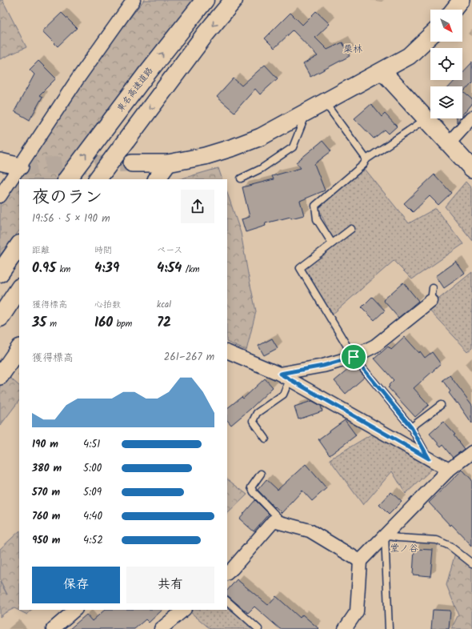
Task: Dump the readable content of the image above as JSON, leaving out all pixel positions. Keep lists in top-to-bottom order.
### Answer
{
  "streets": {
    "highway": ["東名高速道路"]
  },
  "districts": ["栗林", "堂ノ谷"],
  "north": "bottom right",
  "page": {
    "heading": ["夜のラン", "19:56 · 5 × 190 m"],
    "stats": [
      ["距離", "0.95 km"],
      ["時間", "4:39"],
      ["ペース", "4:54 /km"],
      ["獲得標高", "35 m"],
      ["心拍数", "160 bpm"],
      ["kcal", "72"]
    ],
    "chart": ["獲得標高", "261–267 m"],
    "list": [
      {
        "name": "190 m",
        "note": "4:51"
      },
      {
        "name": "380 m",
        "note": "5:00"
      },
      {
        "name": "570 m",
        "note": "5:09"
      },
      {
        "name": "760 m",
        "note": "4:40"
      },
      {
        "name": "950 m",
        "note": "4:52"
      }
    ],
    "buttons": ["保存", "共有"]
  }
}
